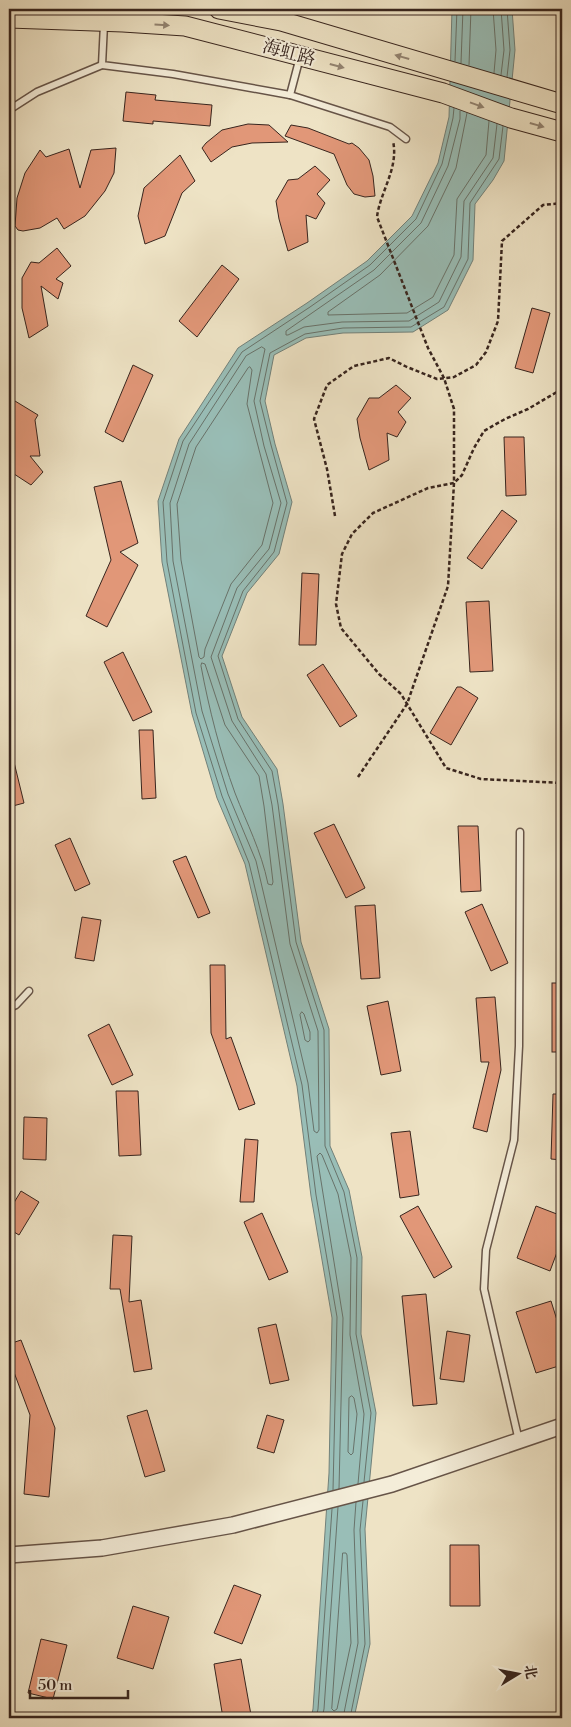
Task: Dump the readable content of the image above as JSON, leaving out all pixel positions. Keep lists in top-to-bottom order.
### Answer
{
  "streets": {
    "main road": ["海虹路"]
  },
  "scale_bar": "50 m",
  "north": "right"
}
